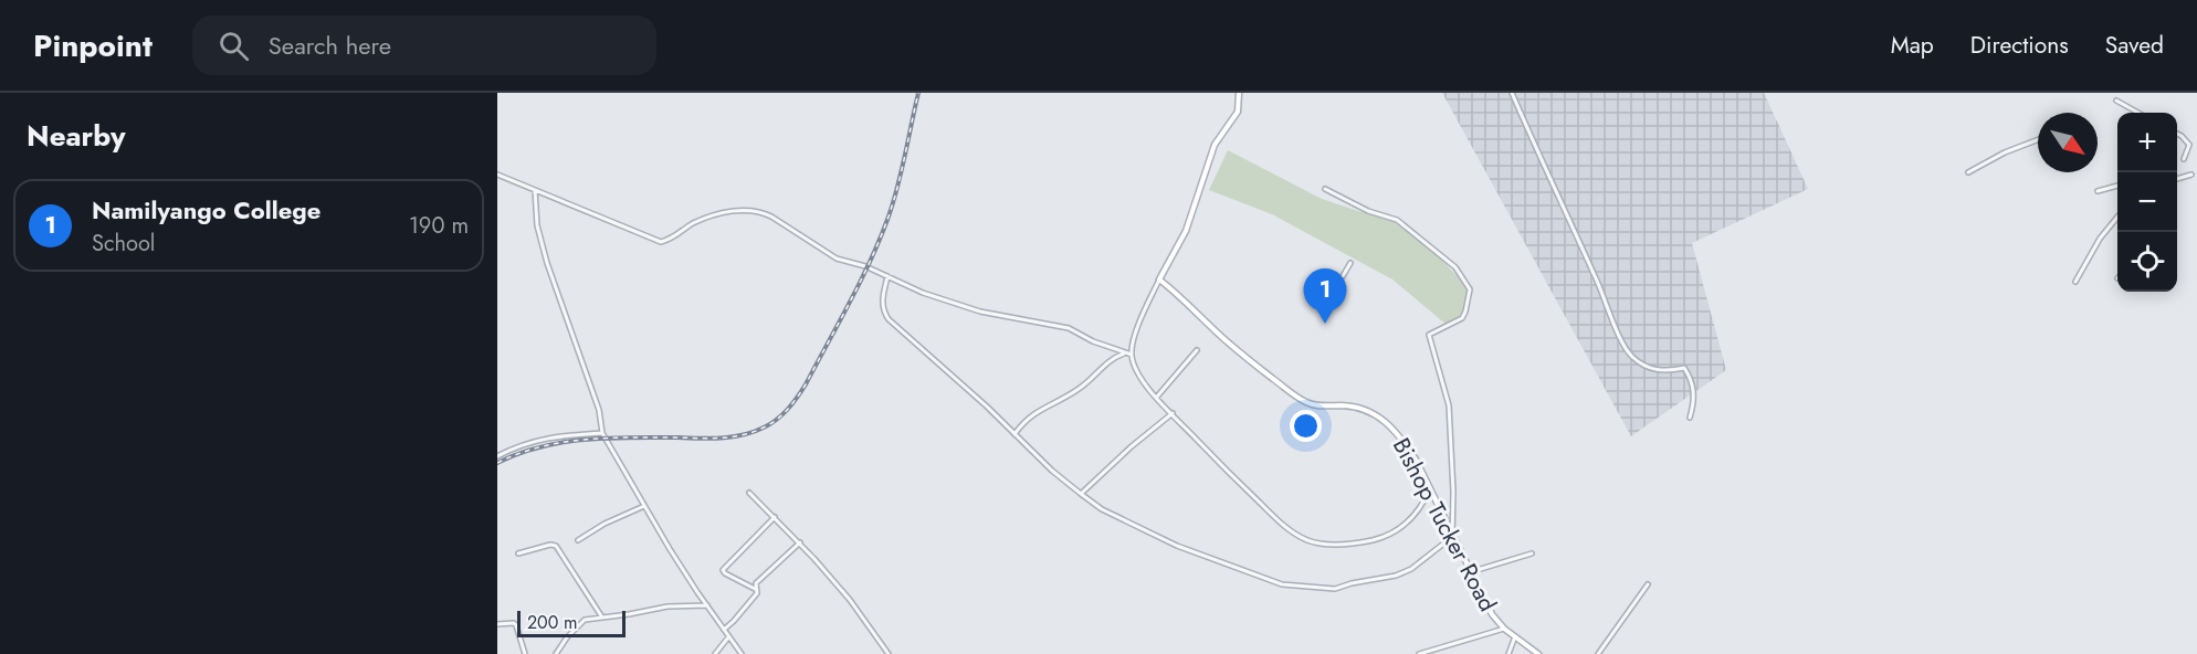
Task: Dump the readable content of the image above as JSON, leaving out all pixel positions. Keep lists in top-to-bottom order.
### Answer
{
  "streets": {
    "main road": ["Bishop Tucker Road"]
  },
  "scale_bar": "200 m",
  "north": "bottom right",
  "page": {
    "header": "Pinpoint",
    "search": "Search here",
    "nav": ["Map", "Directions", "Saved"],
    "heading": "Nearby",
    "map_buttons": ["+", "−"],
    "list": [
      {
        "mark": "1",
        "name": "Namilyango College",
        "note": "School",
        "value": "190 m"
      }
    ],
    "pins": "1",
    "scale": "200 m"
  }
}
